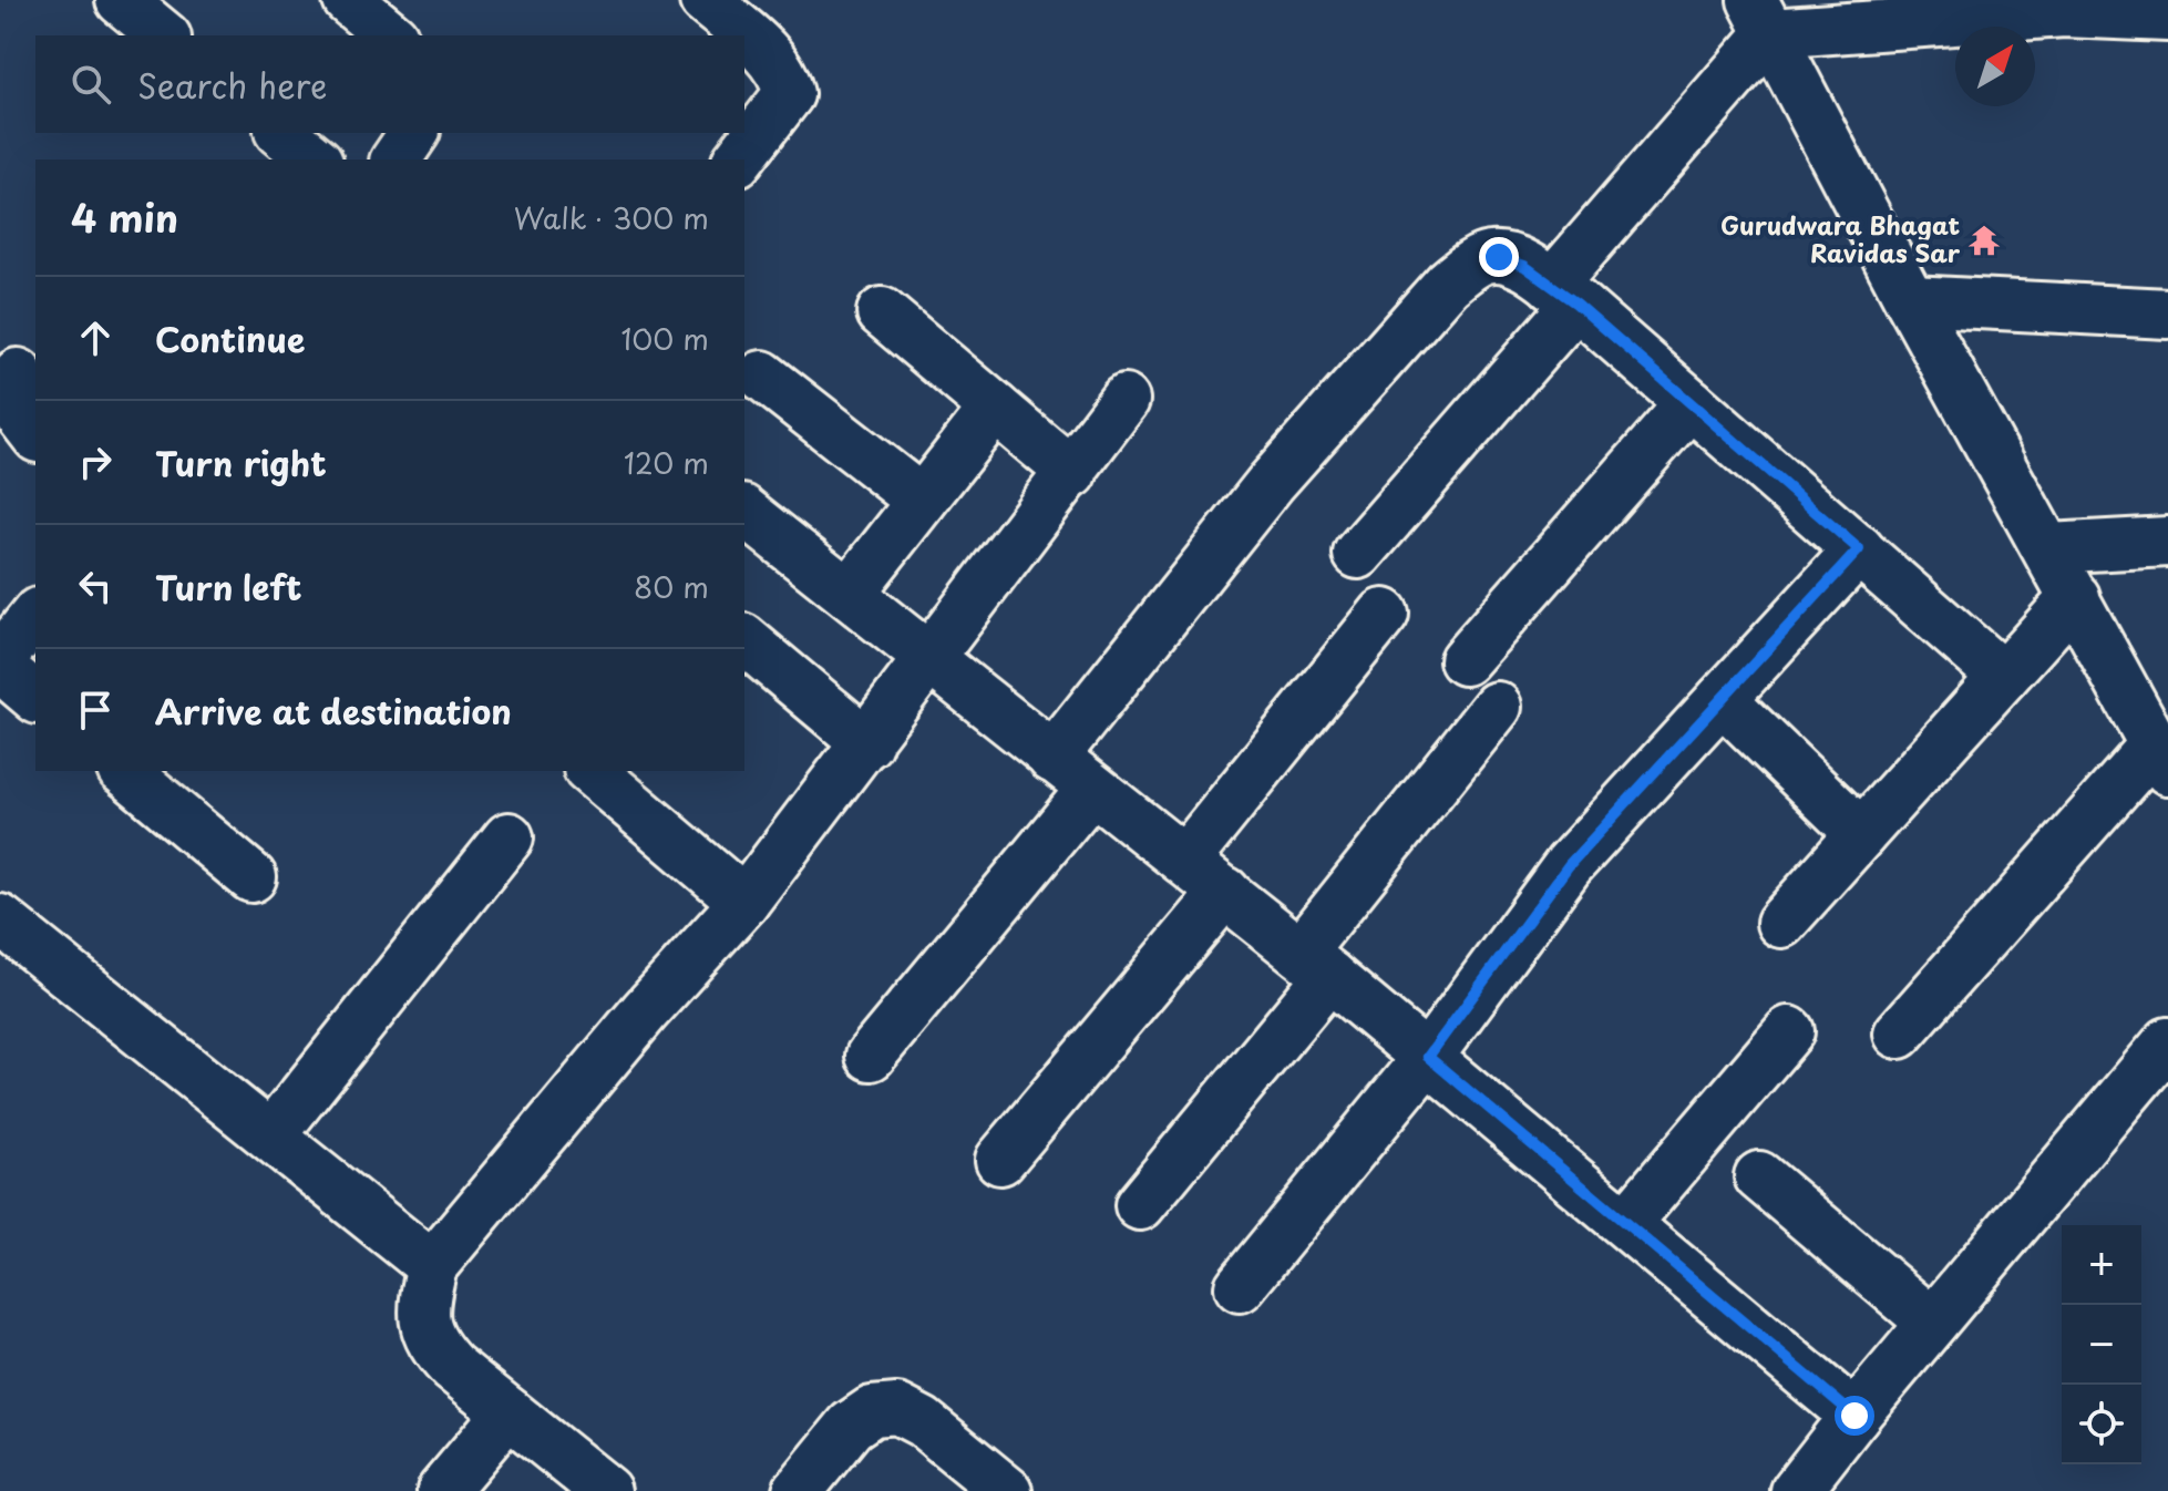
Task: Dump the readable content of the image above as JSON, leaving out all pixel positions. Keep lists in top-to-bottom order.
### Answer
{
  "places": {
    "temple": ["Gurudwara Bhagat Ravidas Sar"]
  },
  "north": "top right",
  "page": {
    "search": "Search here",
    "heading": ["4 min", "Walk · 300 m"],
    "list": [
      ["Continue", "100 m"],
      ["Turn right", "120 m"],
      ["Turn left", "80 m"],
      "Arrive at destination"
    ],
    "map_buttons": ["+", "−"]
  }
}
